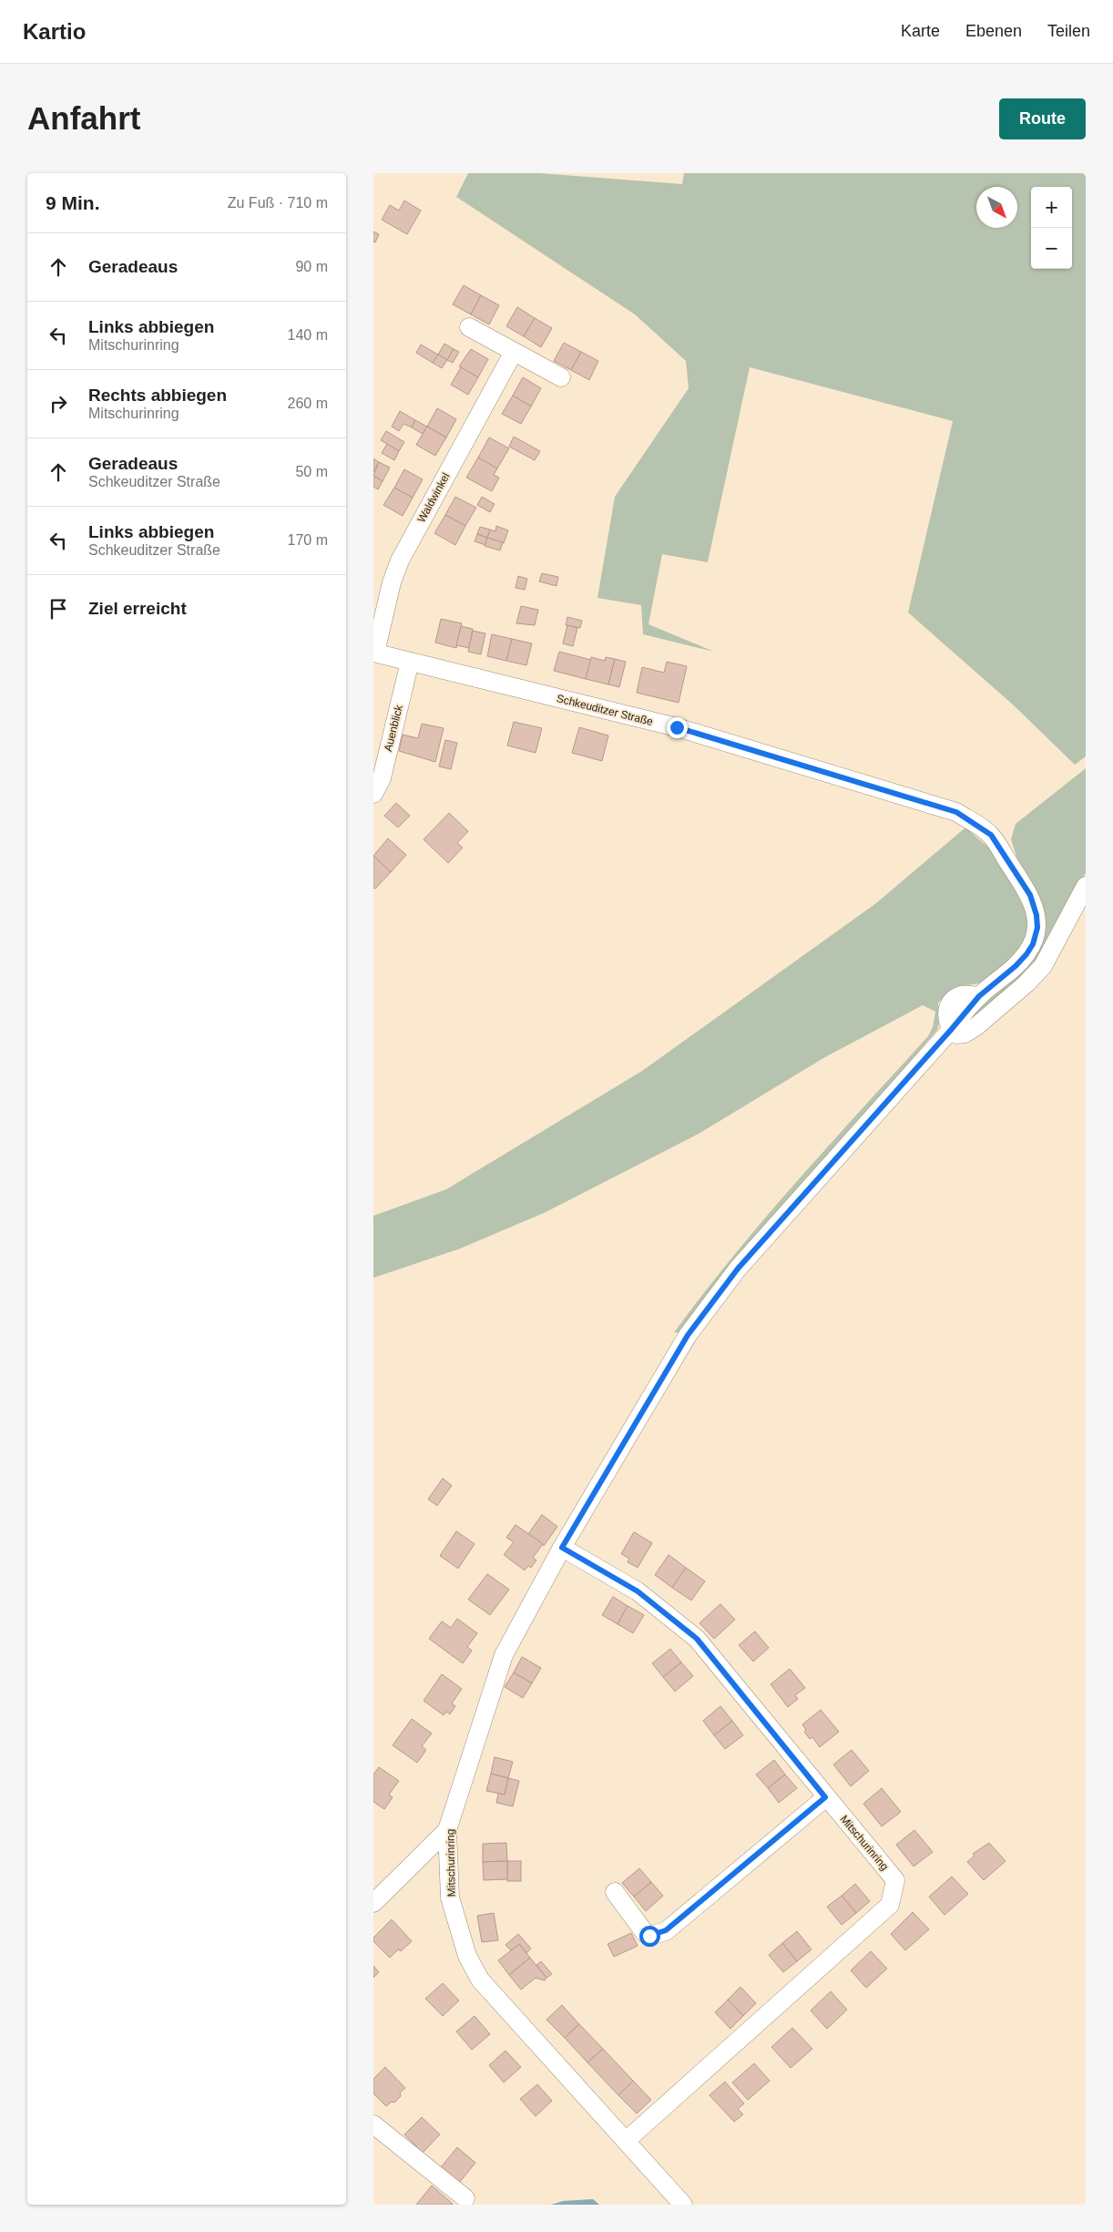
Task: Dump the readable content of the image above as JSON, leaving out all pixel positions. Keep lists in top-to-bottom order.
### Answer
{
  "streets": {
    "street": [
      "Waldwinkel",
      "Schkeuditzer Straße",
      "Auenblick",
      "Mitschurinring"
    ]
  },
  "crossings": [
    ["Waldwinkel", "Schkeuditzer Straße"],
    ["Schkeuditzer Straße", "Auenblick"],
    ["Schkeuditzer Straße", "Mitschurinring"]
  ],
  "north": "bottom right",
  "page": {
    "header": "Kartio",
    "nav": ["Karte", "Ebenen", "Teilen"],
    "buttons": "Route",
    "title": "Anfahrt",
    "heading": ["9 Min.", "Zu Fuß · 710 m"],
    "map_buttons": ["+", "−"],
    "list": [
      ["Geradeaus", "90 m"],
      ["Links abbiegen", "Mitschurinring", "140 m"],
      ["Rechts abbiegen", "Mitschurinring", "260 m"],
      ["Geradeaus", "Schkeuditzer Straße", "50 m"],
      ["Links abbiegen", "Schkeuditzer Straße", "170 m"],
      "Ziel erreicht"
    ]
  }
}
